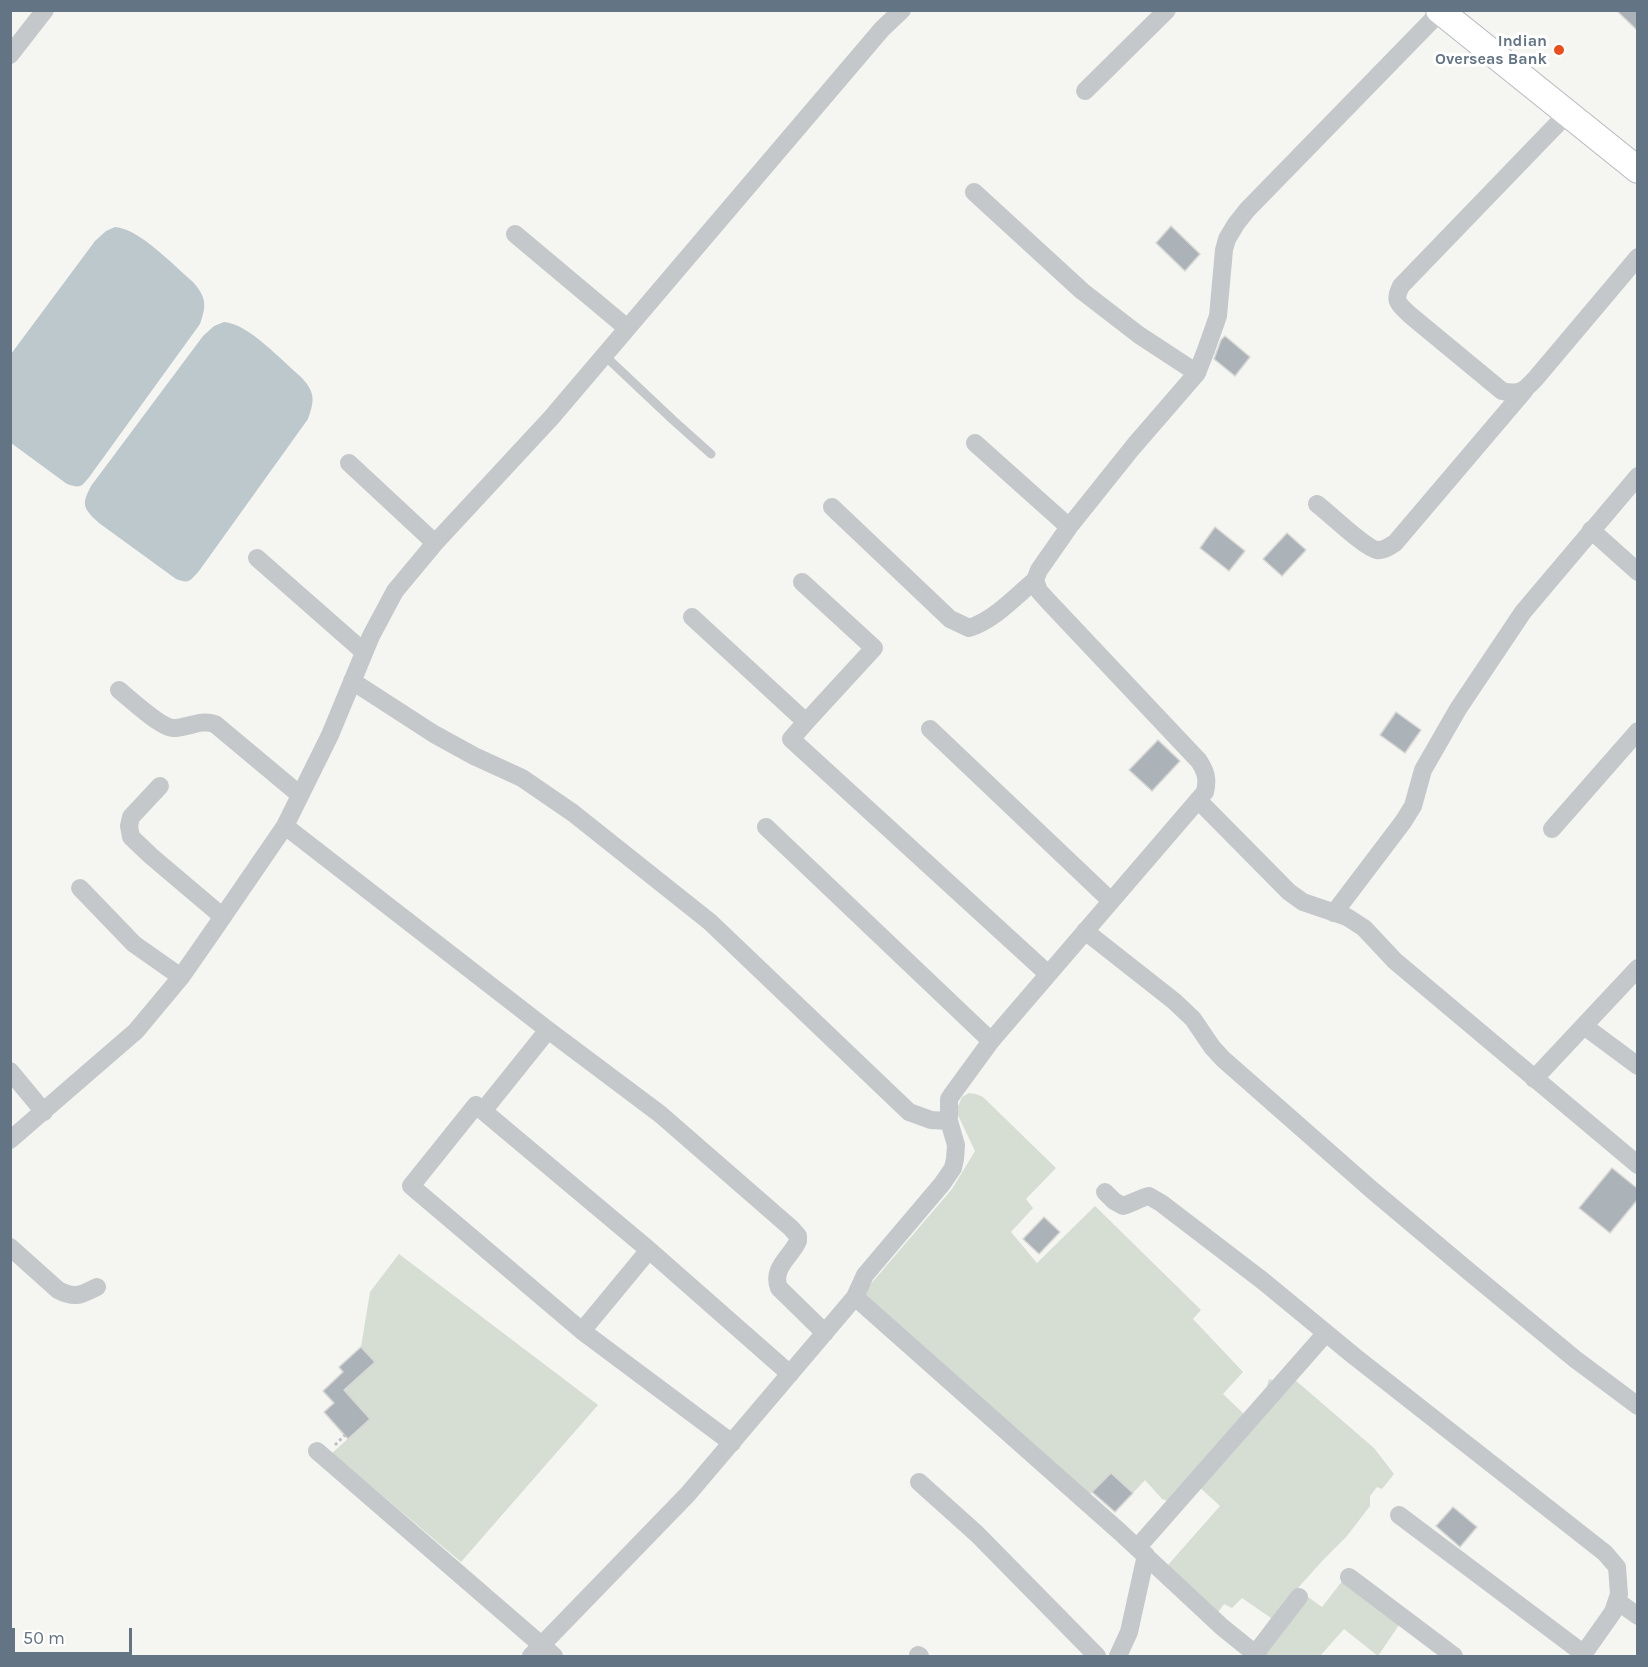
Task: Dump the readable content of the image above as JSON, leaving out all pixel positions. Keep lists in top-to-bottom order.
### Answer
{
  "places": ["Indian Overseas Bank"],
  "scale_bar": "50 m"
}
